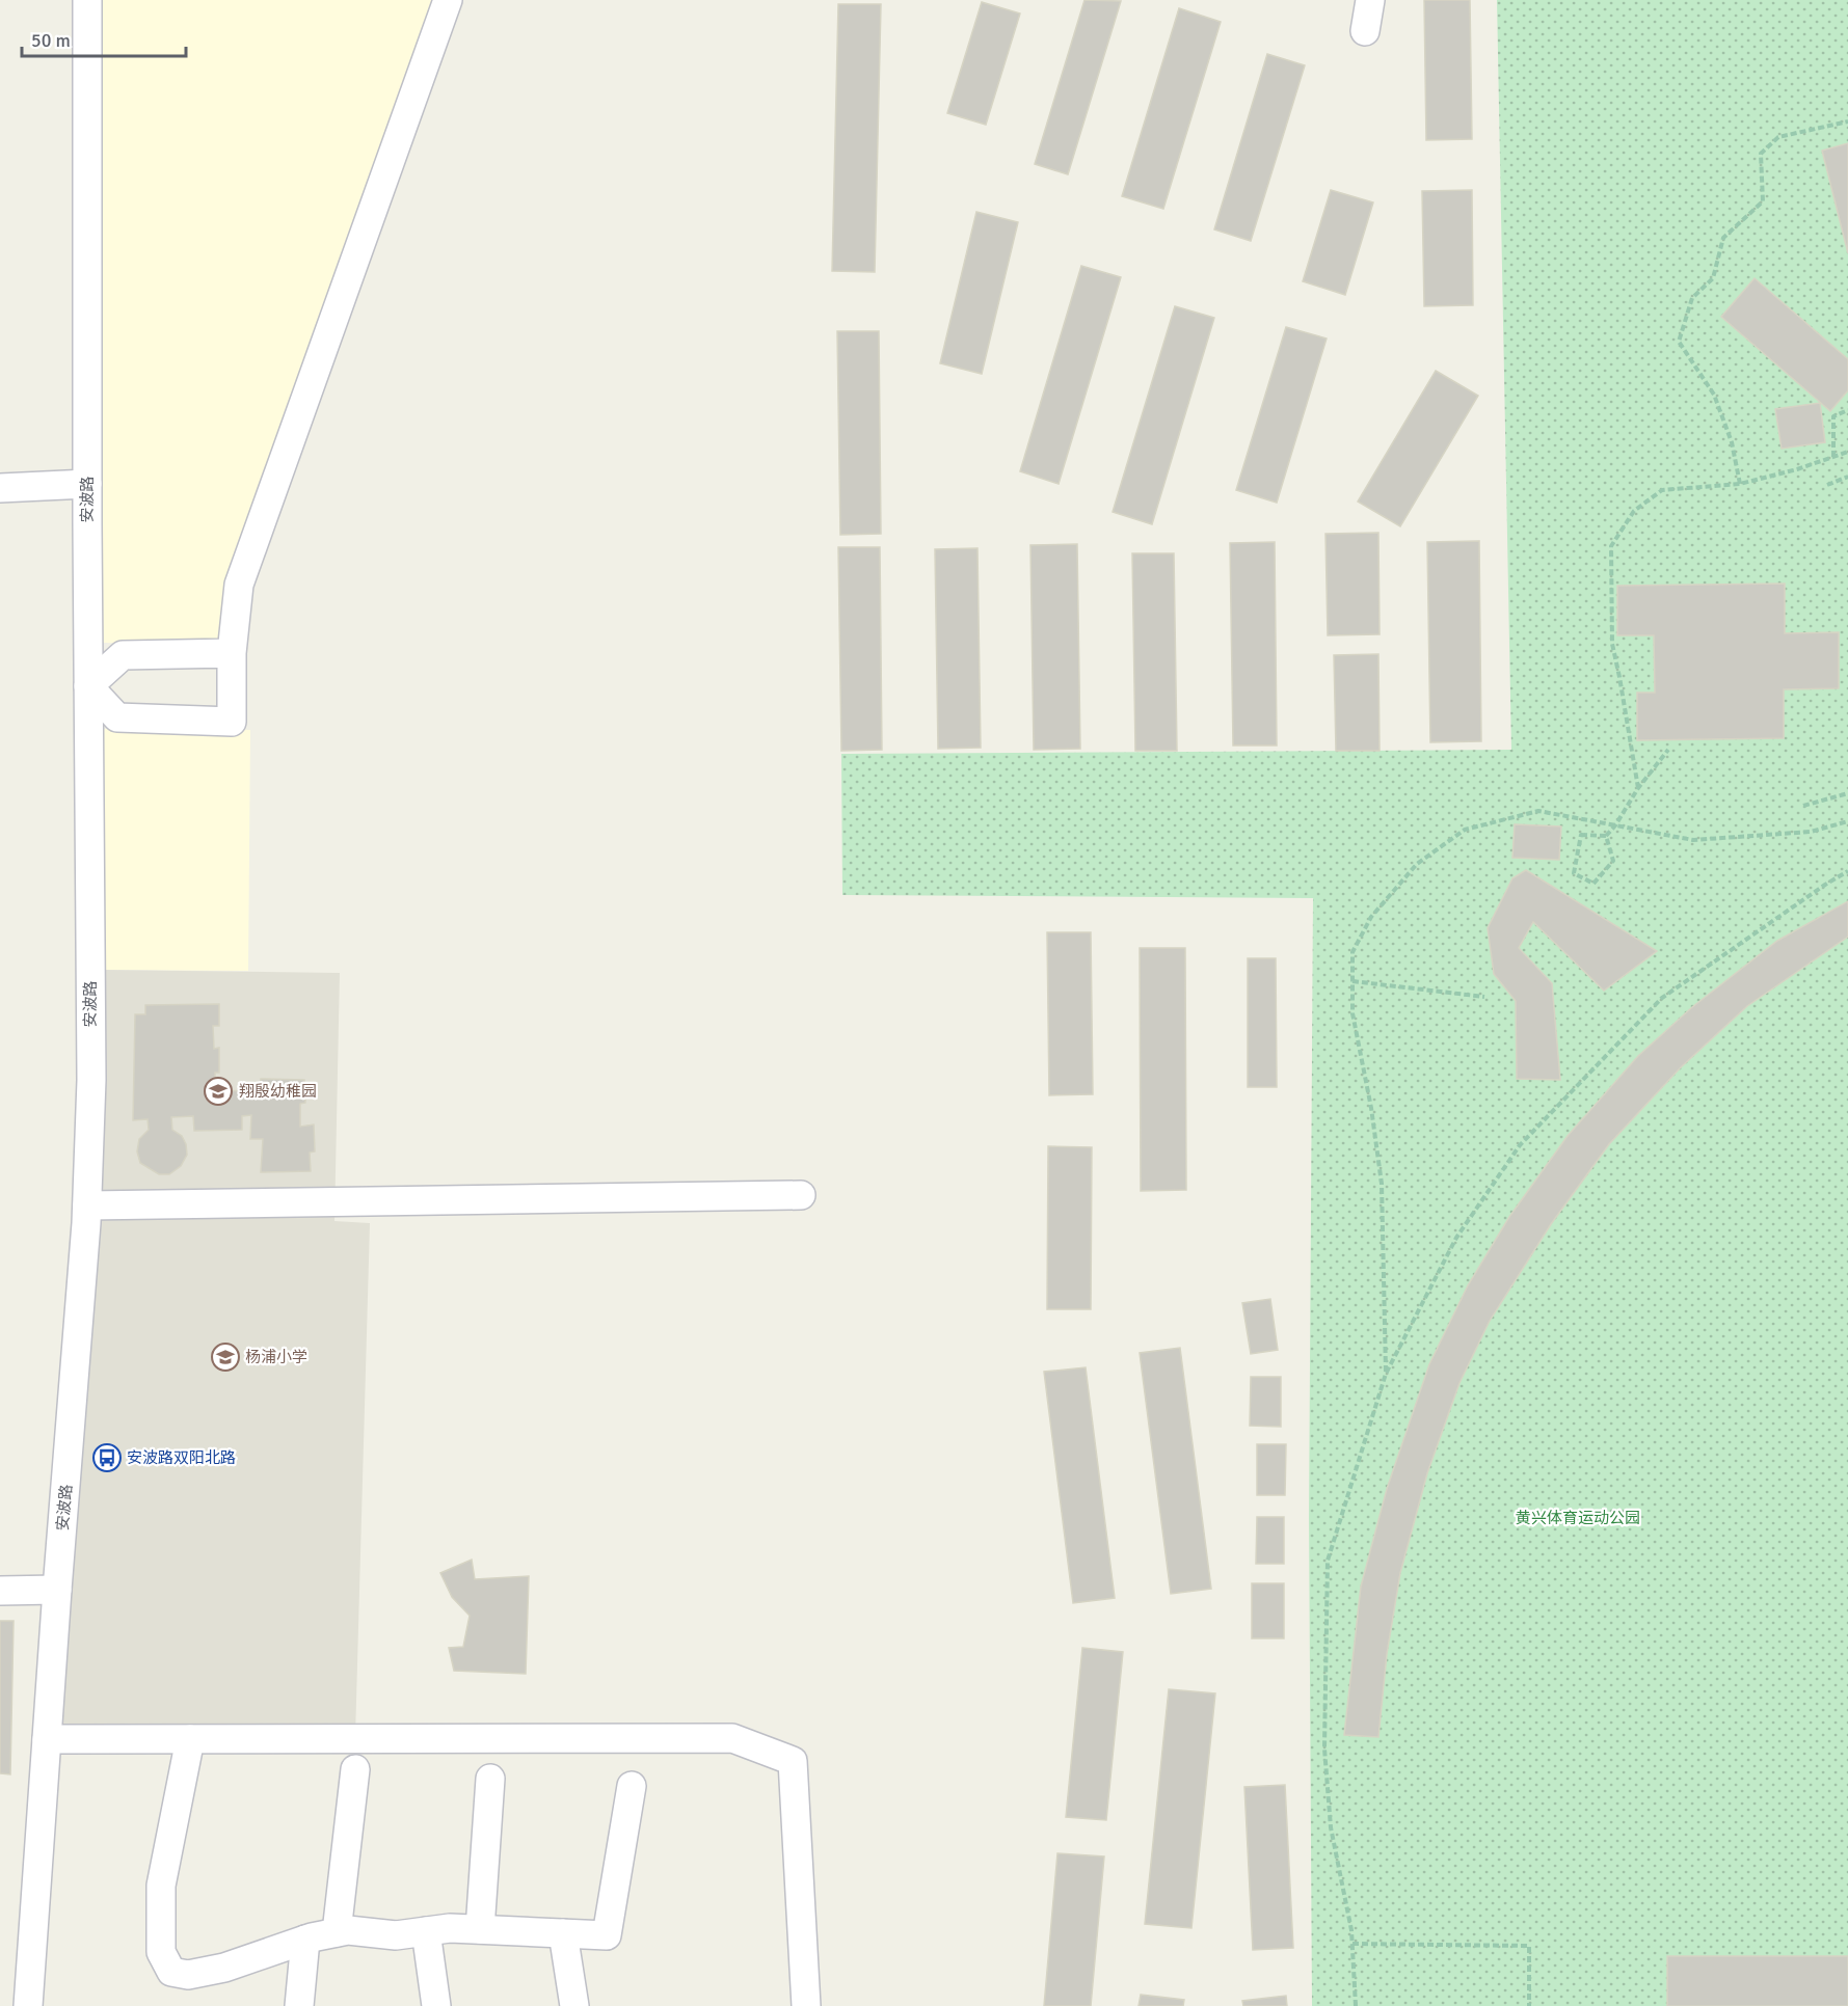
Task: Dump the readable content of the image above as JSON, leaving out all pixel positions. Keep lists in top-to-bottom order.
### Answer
{
  "streets": {
    "street": ["安波路"]
  },
  "parks": ["黄兴体育运动公园"],
  "places": {
    "school or university": ["翔殷幼稚园", "杨浦小学"],
    "bus stop": ["安波路双阳北路"]
  },
  "scale_bar": "50 m"
}
